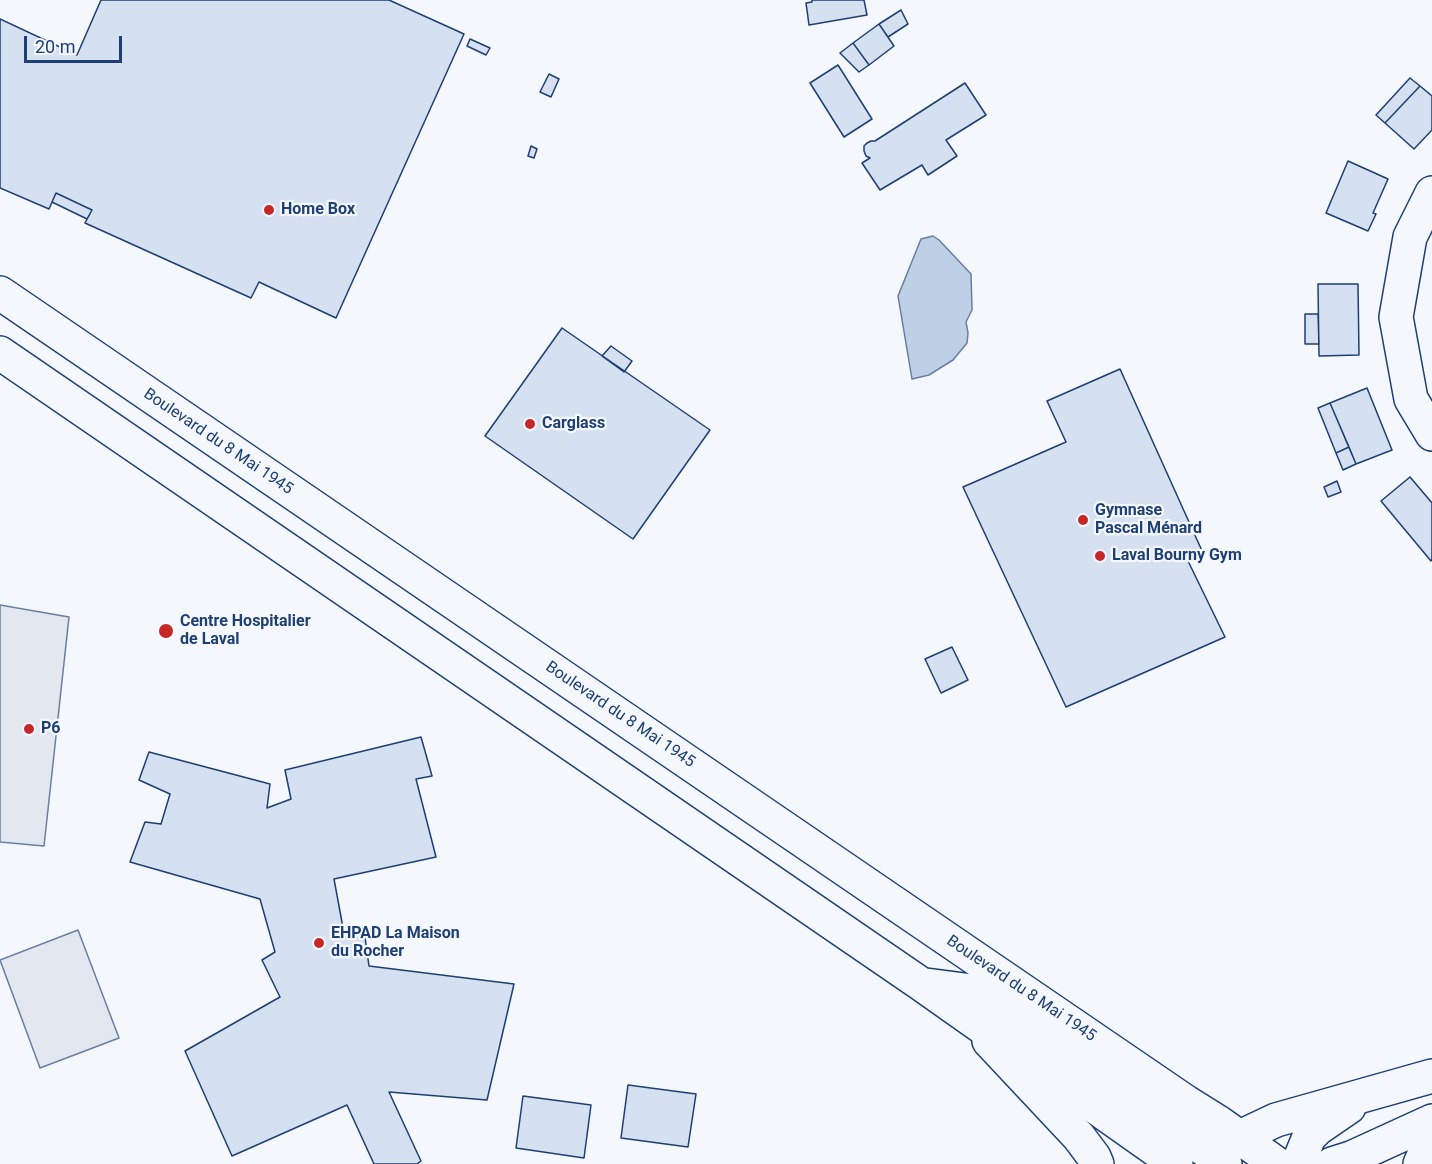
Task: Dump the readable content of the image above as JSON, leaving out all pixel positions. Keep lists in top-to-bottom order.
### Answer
{
  "streets": {
    "main road": ["Boulevard du 8 Mai 1945"]
  },
  "places": [
    "Home Box",
    "Carglass",
    "Gymnase Pascal Ménard",
    "Laval Bourny Gym",
    "Centre Hospitalier de Laval",
    "P6",
    "EHPAD La Maison du Rocher"
  ],
  "scale_bar": "20 m"
}
